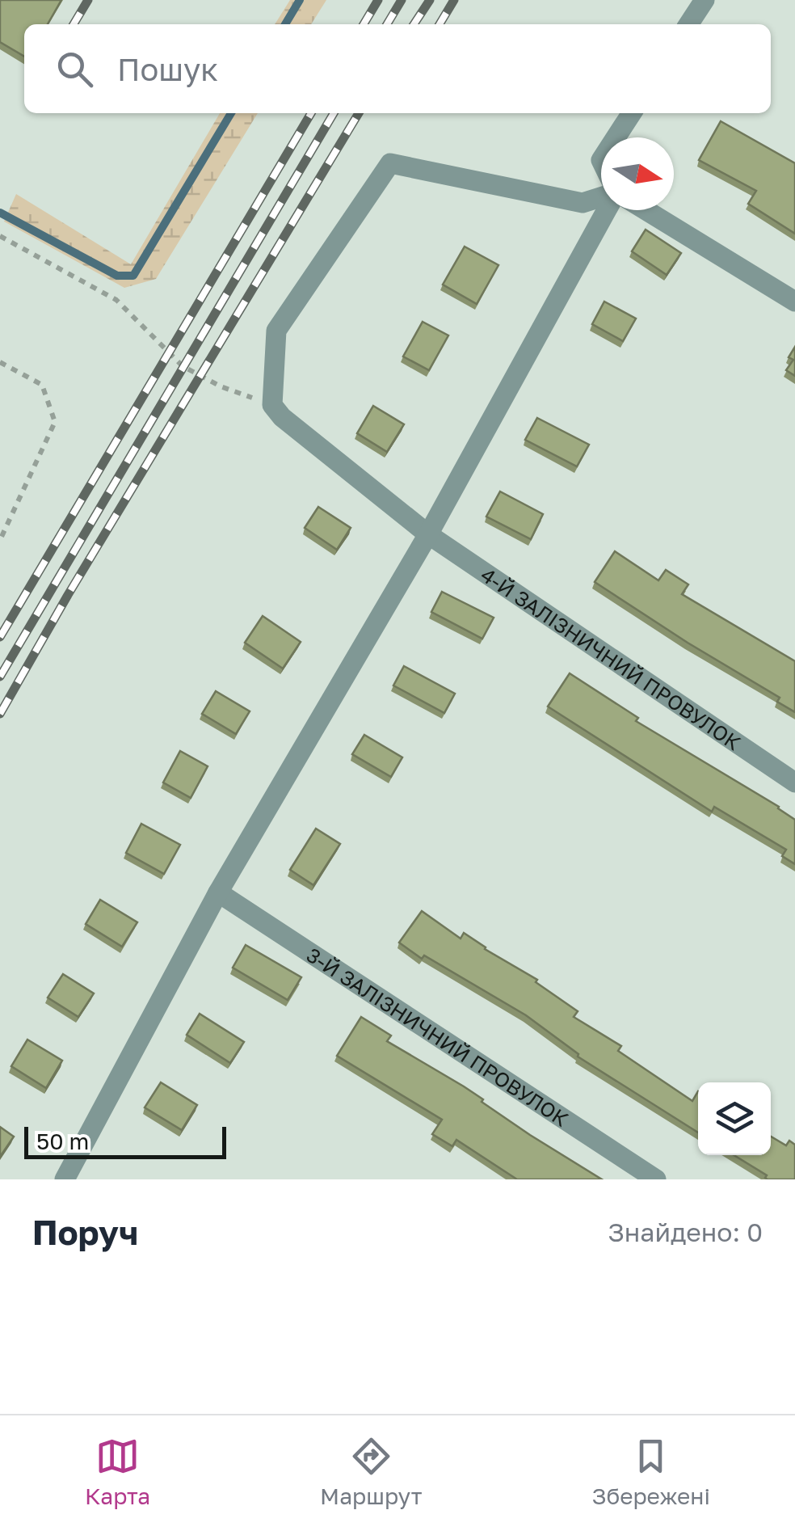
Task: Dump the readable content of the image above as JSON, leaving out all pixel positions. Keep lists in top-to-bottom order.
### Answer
{
  "streets": {
    "street": ["4-Й ЗАЛІЗНИЧНИЙ ПРОВУЛОК", "3-Й ЗАЛІЗНИЧНИЙ ПРОВУЛОК"]
  },
  "scale_bar": "50 m",
  "north": "right",
  "page": {
    "search": "Пошук",
    "scale": "50 m",
    "heading": ["Поруч", "Знайдено: 0"],
    "nav": ["Карта", "Маршрут", "Збережені"]
  }
}
